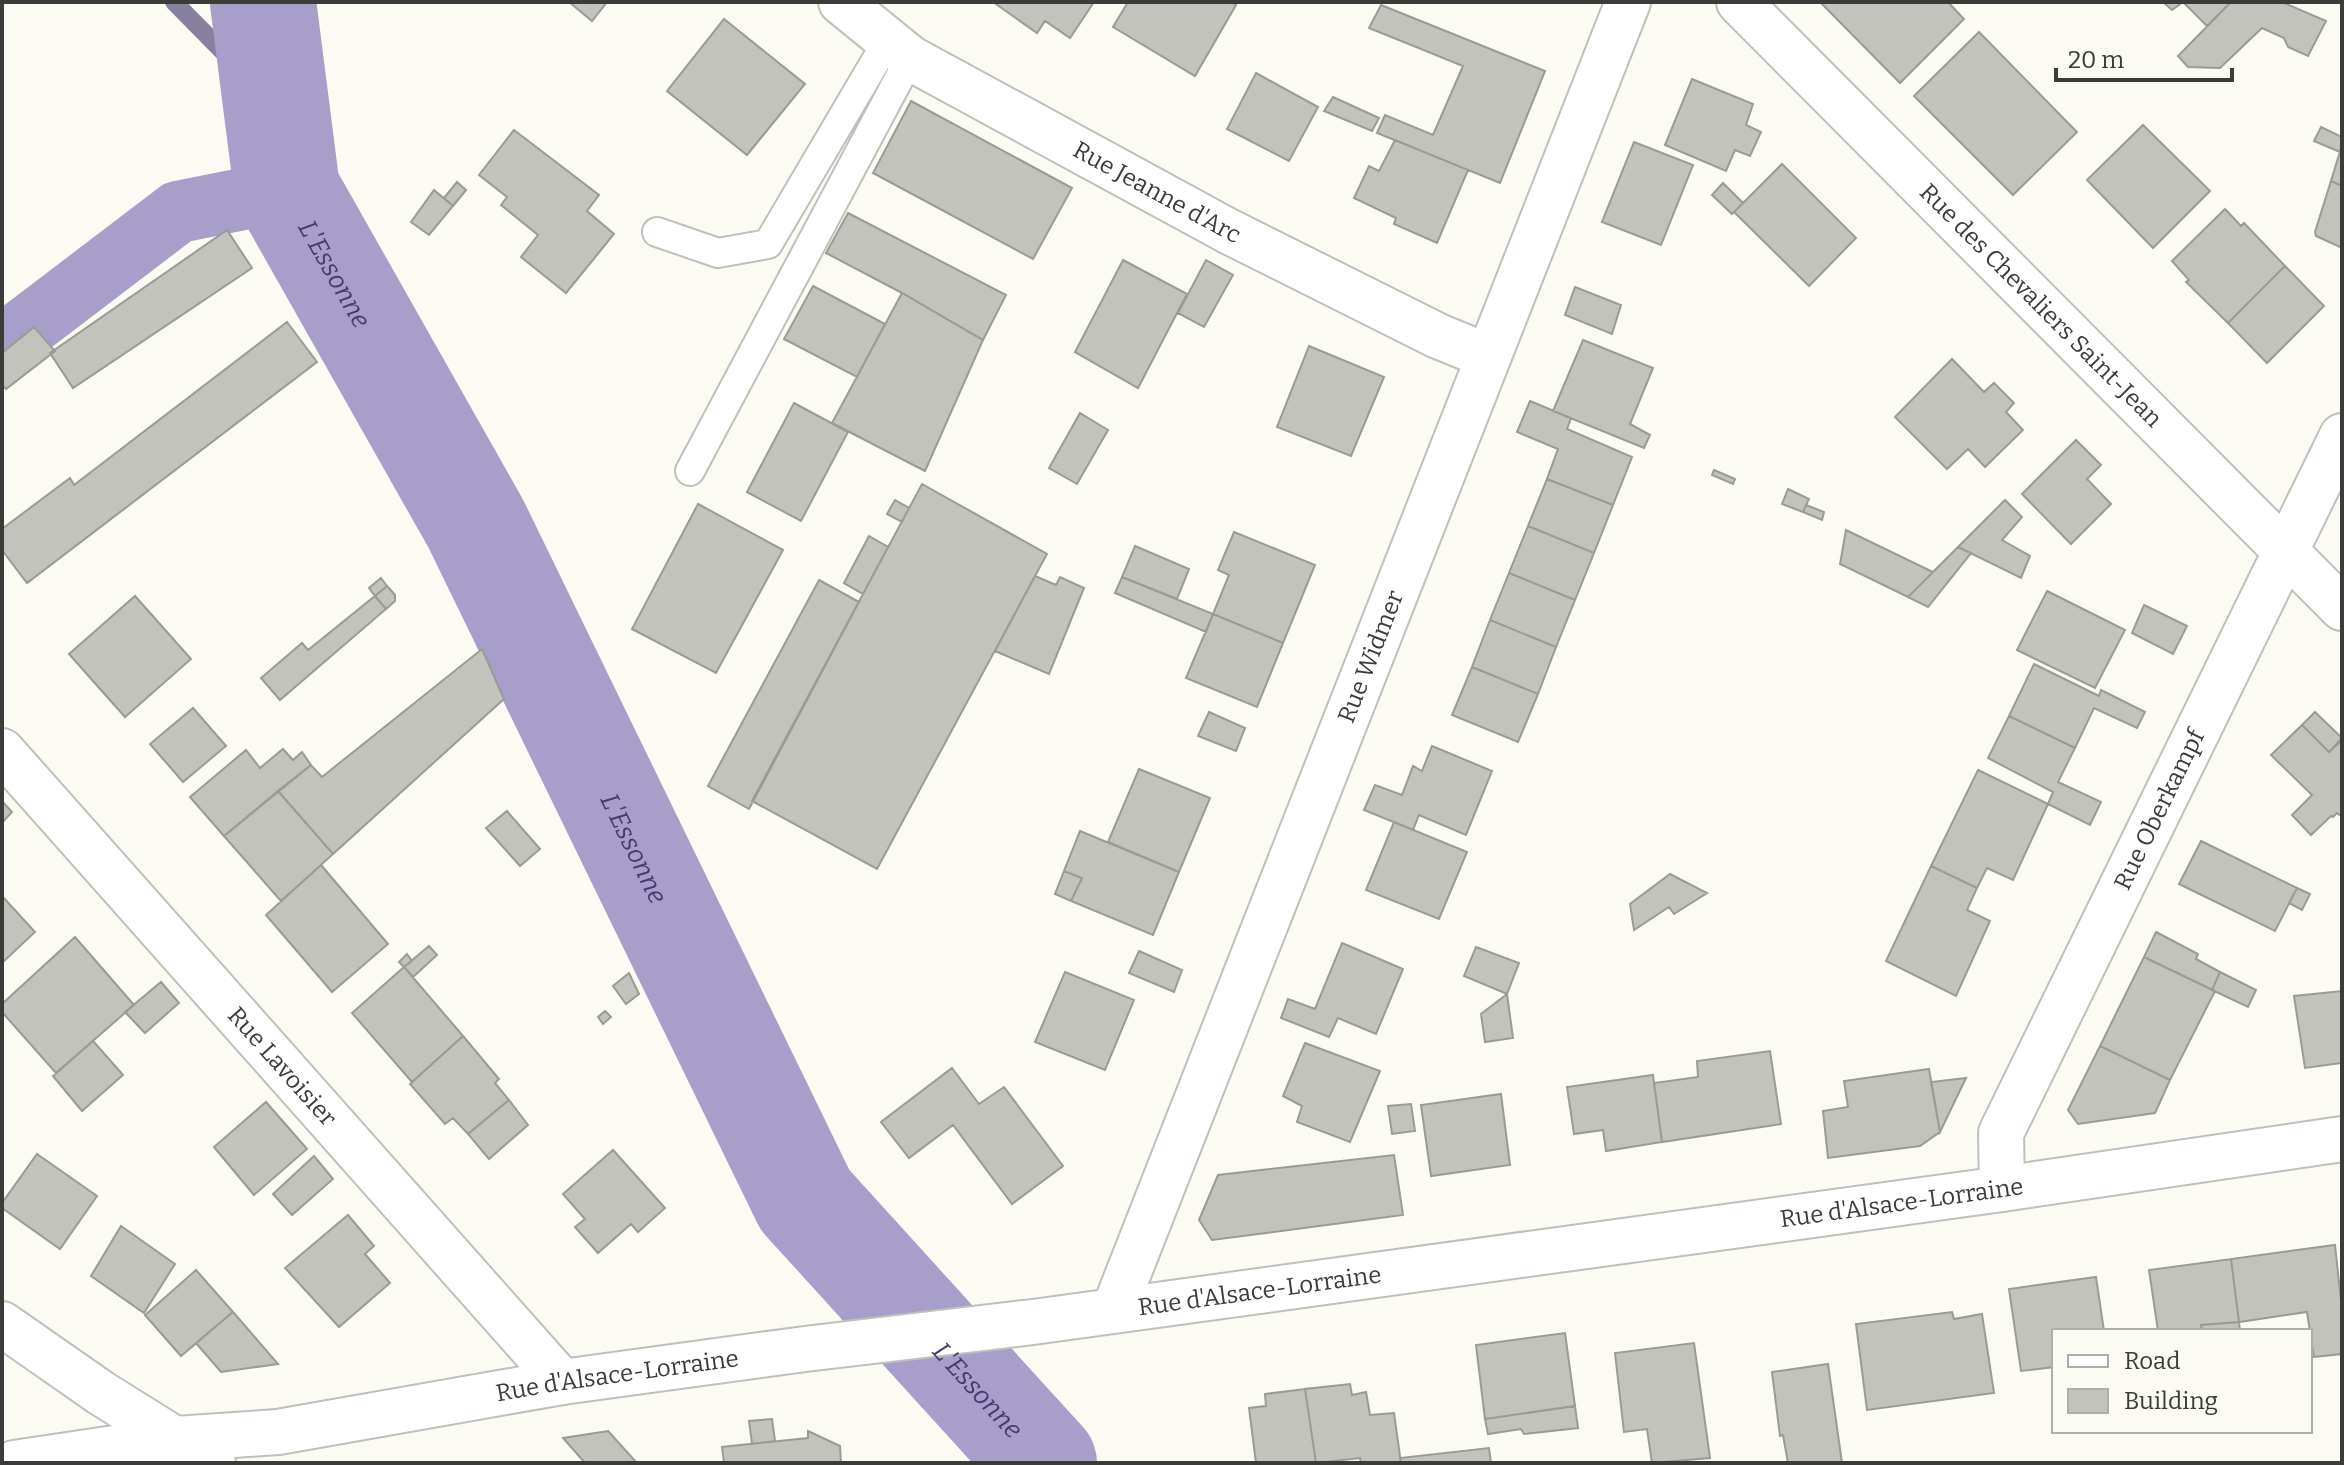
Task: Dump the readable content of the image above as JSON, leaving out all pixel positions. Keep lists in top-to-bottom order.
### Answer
{
  "streets": {
    "street": [
      "Rue Jeanne d'Arc",
      "Rue des Chevaliers Saint-Jean",
      "Rue Widmer",
      "Rue Oberkampf",
      "Rue Lavoisier",
      "Rue d'Alsace-Lorraine"
    ]
  },
  "crossings": [
    ["Rue Jeanne d'Arc", "Rue Widmer"],
    ["Rue des Chevaliers Saint-Jean", "Rue Oberkampf"],
    ["Rue Widmer", "Rue d'Alsace-Lorraine"],
    ["Rue Oberkampf", "Rue d'Alsace-Lorraine"],
    ["Rue Lavoisier", "Rue d'Alsace-Lorraine"]
  ],
  "water": ["L'Essonne"],
  "legend": ["Road", "Building"],
  "scale_bar": "20 m"
}
